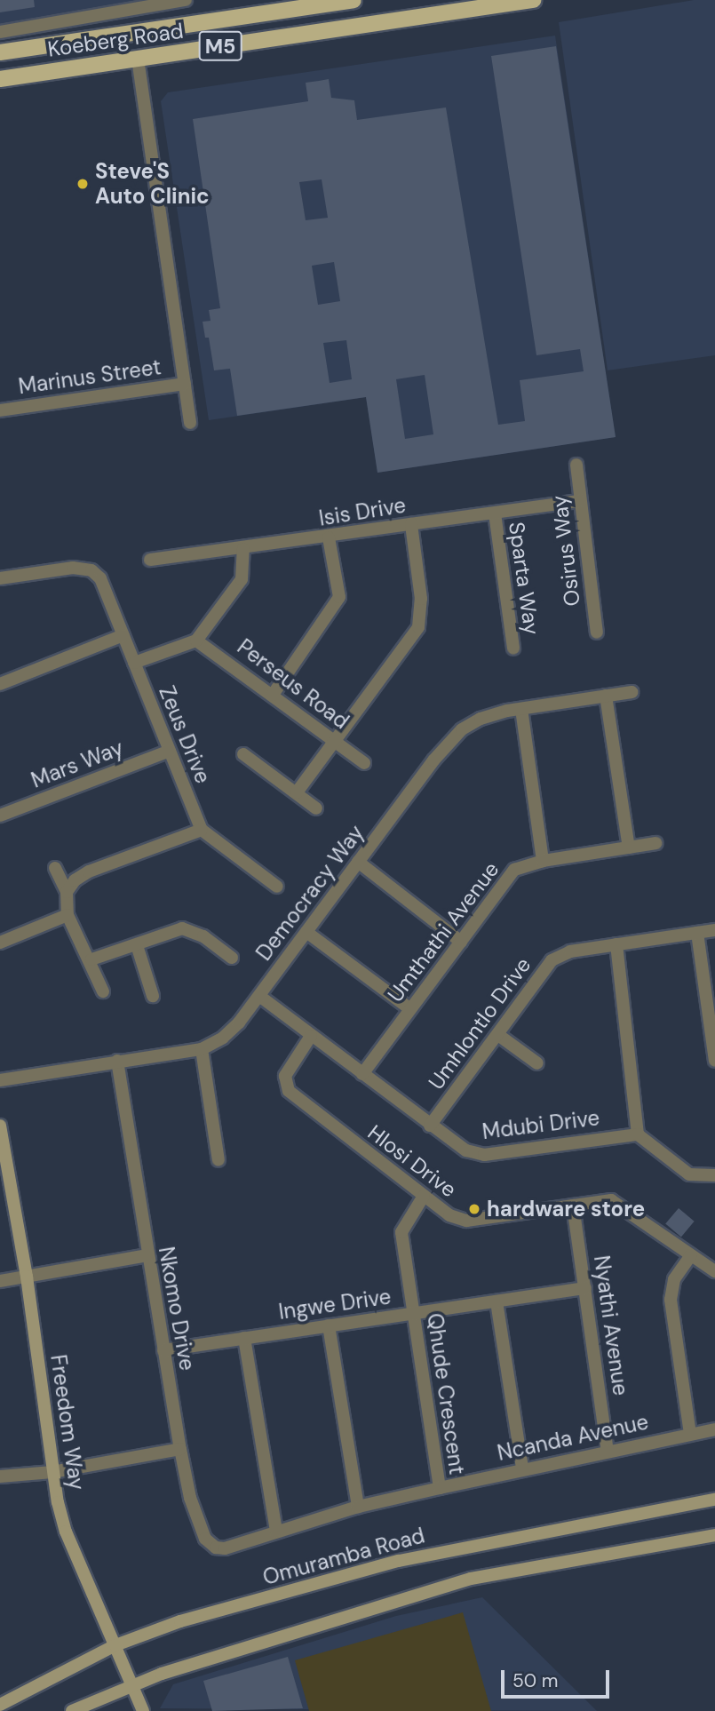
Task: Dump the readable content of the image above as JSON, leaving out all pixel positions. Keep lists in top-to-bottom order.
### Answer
{
  "streets": {
    "main road": [
      "Koeberg Road",
      "M5",
      "Freedom Way",
      "Omuramba Road"
    ],
    "street": [
      "Marinus Street",
      "Isis Drive",
      "Osirus Way",
      "Sparta Way",
      "Perseus Road",
      "Zeus Drive",
      "Mars Way",
      "Democracy Way",
      "Umthathi Avenue",
      "Umhlontlo Drive",
      "Mdubi Drive",
      "Hlosi Drive",
      "Ingwe Drive",
      "Nkomo Drive",
      "Nyathi Avenue",
      "Qhude Crescent",
      "Ncanda Avenue"
    ]
  },
  "crossings": [
    ["Koeberg Road", "Marinus Street"],
    ["Isis Drive", "Osirus Way"],
    ["Isis Drive", "Sparta Way"],
    ["Zeus Drive", "Mars Way"],
    ["Democracy Way", "Mdubi Drive"],
    ["Democracy Way", "Nkomo Drive"],
    ["Umthathi Avenue", "Mdubi Drive"],
    ["Umhlontlo Drive", "Mdubi Drive"],
    ["Mdubi Drive", "Hlosi Drive"],
    ["Hlosi Drive", "Nyathi Avenue"],
    ["Hlosi Drive", "Qhude Crescent"],
    ["Ingwe Drive", "Nkomo Drive"],
    ["Ingwe Drive", "Nyathi Avenue"],
    ["Ingwe Drive", "Qhude Crescent"],
    ["Nkomo Drive", "Qhude Crescent"],
    ["Nyathi Avenue", "Ncanda Avenue"],
    ["Qhude Crescent", "Ncanda Avenue"],
    ["Freedom Way", "Omuramba Road"]
  ],
  "places": ["Steve'S Auto Clinic", "hardware store"],
  "scale_bar": "50 m"
}
